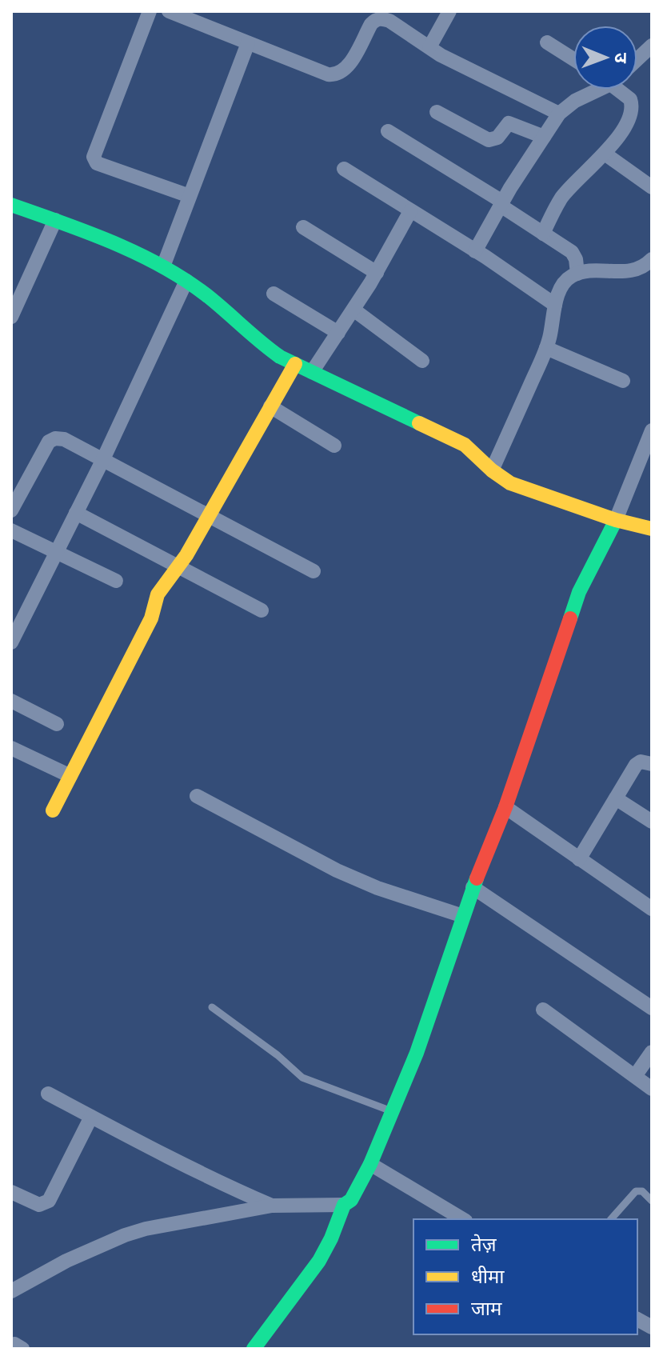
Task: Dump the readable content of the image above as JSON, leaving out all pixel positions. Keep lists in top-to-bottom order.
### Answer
{
  "legend": ["तेज़", "धीमा", "जाम"],
  "north": "right"
}
